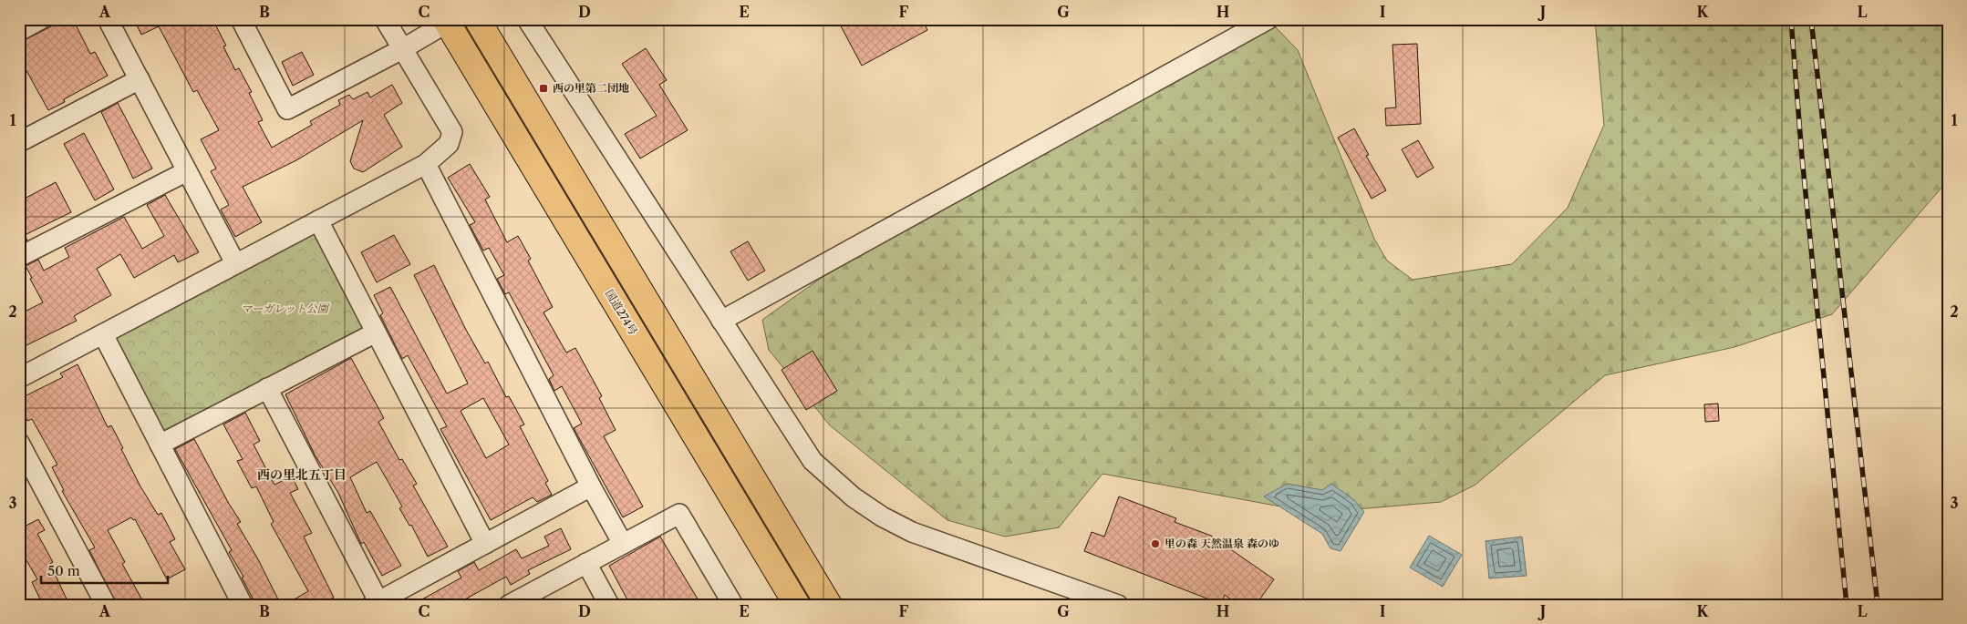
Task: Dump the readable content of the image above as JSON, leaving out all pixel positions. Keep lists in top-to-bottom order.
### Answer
{
  "streets": {
    "highway": ["国道274号"]
  },
  "districts": ["西の里北五丁目"],
  "parks": ["マーガレット公園"],
  "places": {
    "transit": ["西の里第二団地"],
    "other": ["里の森 天然温泉 森のゆ"]
  },
  "scale_bar": "50 m",
  "grid": {
    "columns": [
      "A",
      "B",
      "C",
      "D",
      "E",
      "F",
      "G",
      "H",
      "I",
      "J",
      "K",
      "L"
    ],
    "rows": ["1", "2", "3"]
  }
}
